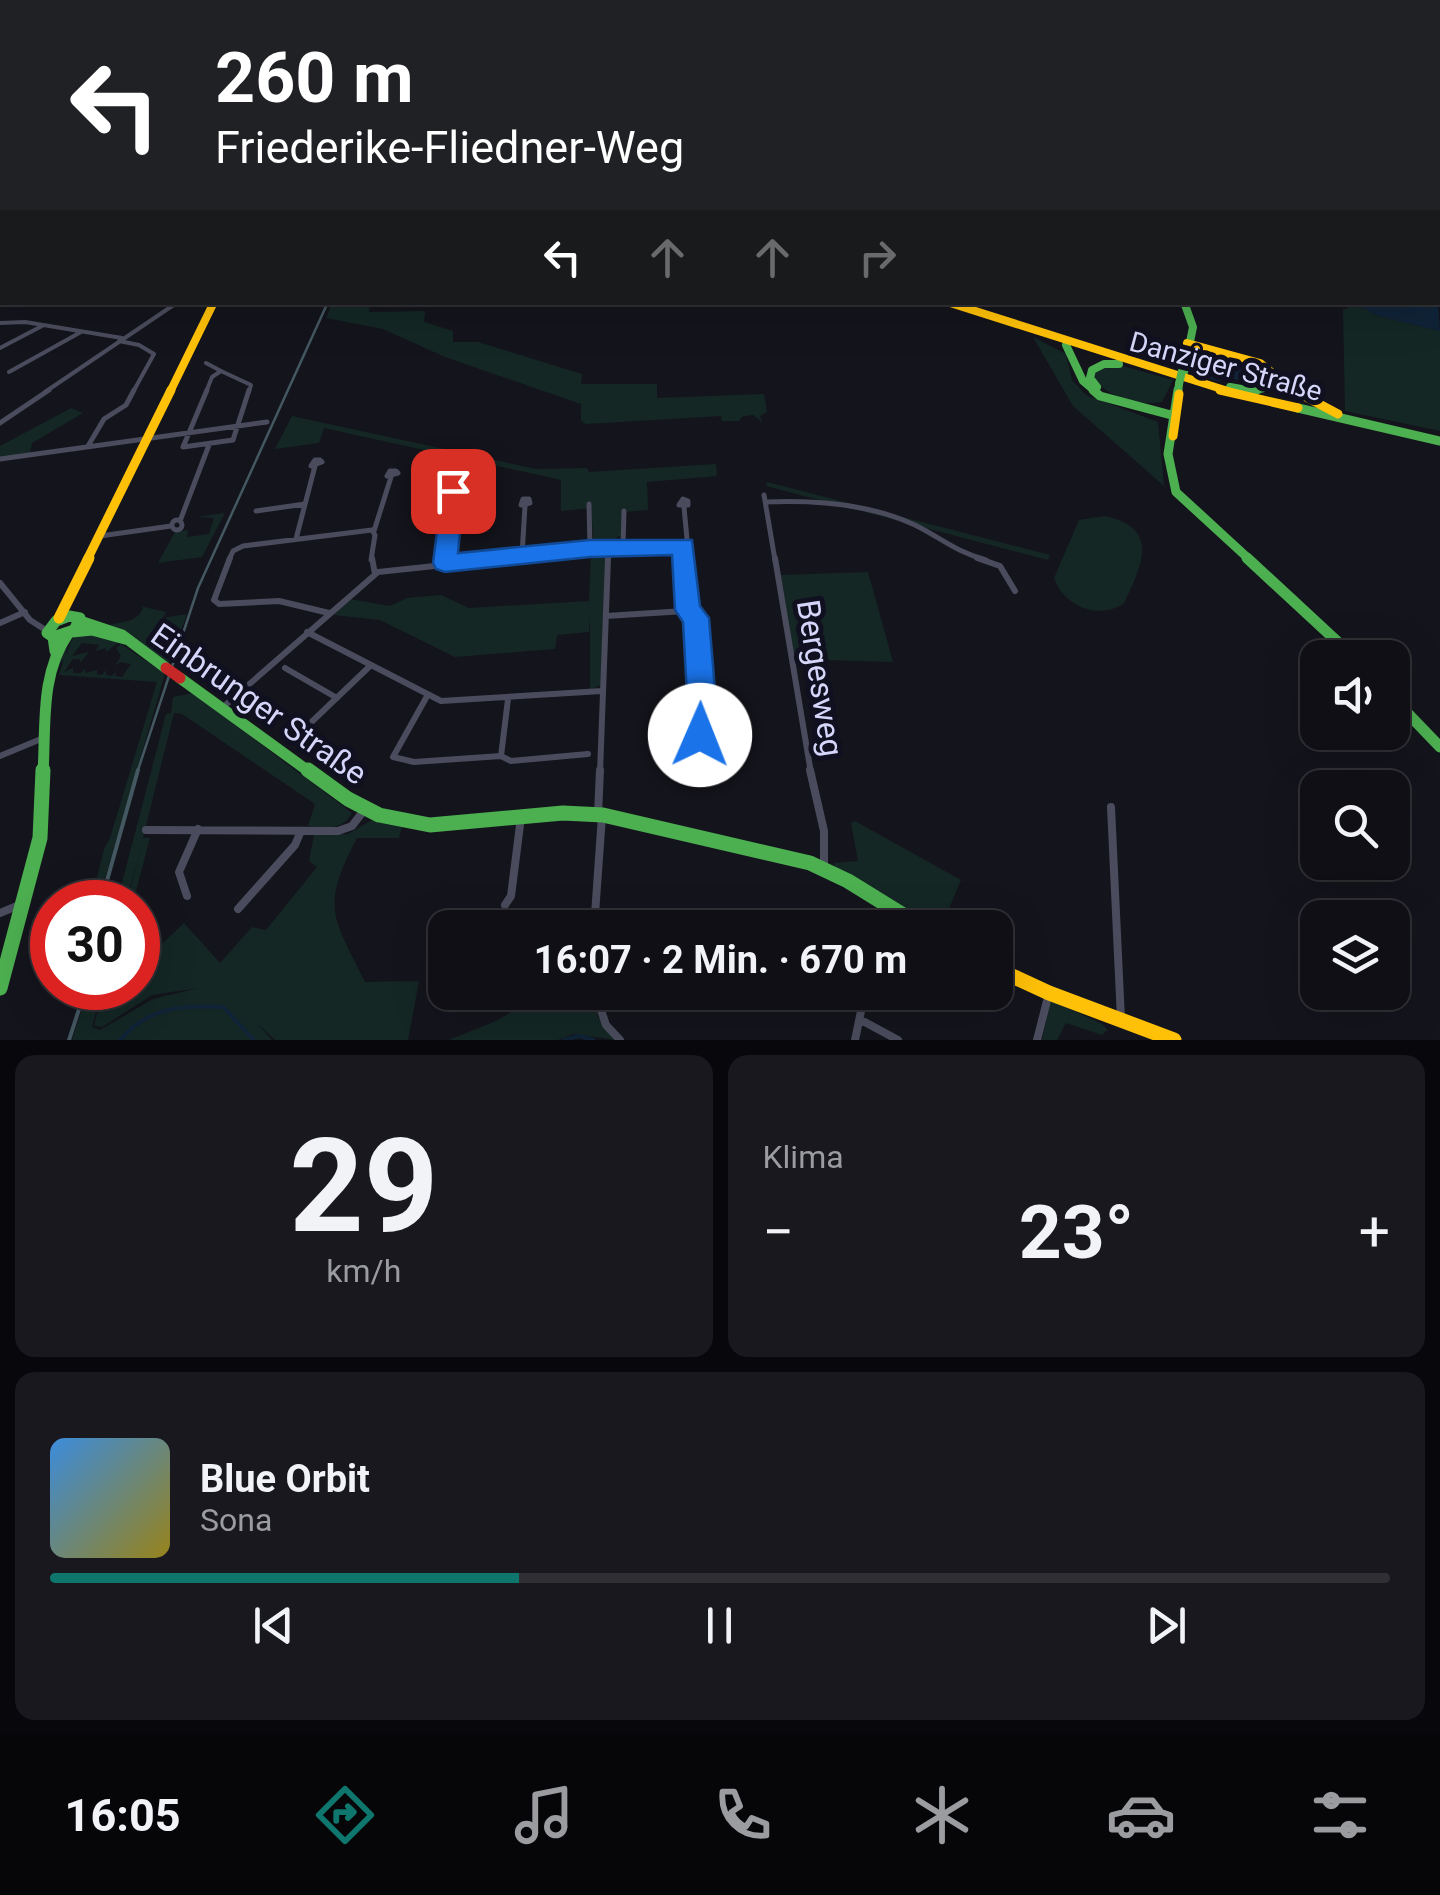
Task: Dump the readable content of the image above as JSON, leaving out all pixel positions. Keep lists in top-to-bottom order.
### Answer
{
  "streets": {
    "main road": ["Danziger Straße", "Einbrunger Straße"],
    "street": ["Bergesweg"]
  },
  "crossings": [
    ["Bergesweg", "Einbrunger Straße"]
  ],
  "page": {
    "turn": ["260 m", "Friederike-Fliedner-Weg"],
    "limit": "30",
    "trip": "16:07 · 2 Min. · 670 m",
    "tile": [
      ["29", "km/h"],
      "Klima"
    ],
    "heat": ["−", "23°", "+"],
    "song": ["Blue Orbit", "Sona"],
    "tabs": "16:05"
  }
}
